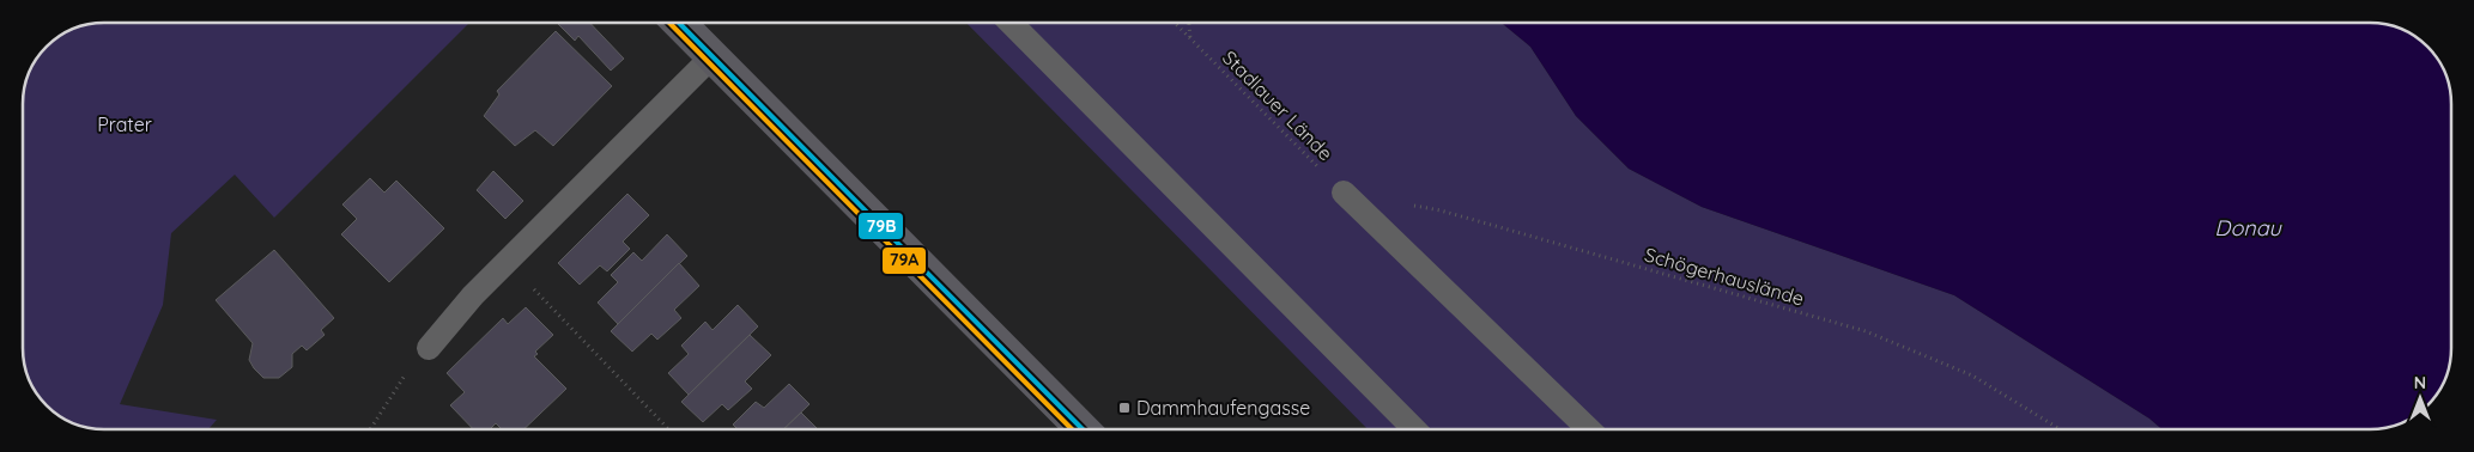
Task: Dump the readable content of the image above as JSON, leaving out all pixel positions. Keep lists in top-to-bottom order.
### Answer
{
  "streets": {
    "path": ["Stadlauer Lände", "Schögerhauslände"]
  },
  "water": ["Donau"],
  "parks": ["Prater"],
  "places": {
    "transit": ["Dammhaufengasse"]
  },
  "lines": ["transit line 79B", "transit line 79A"],
  "north": "top"
}
